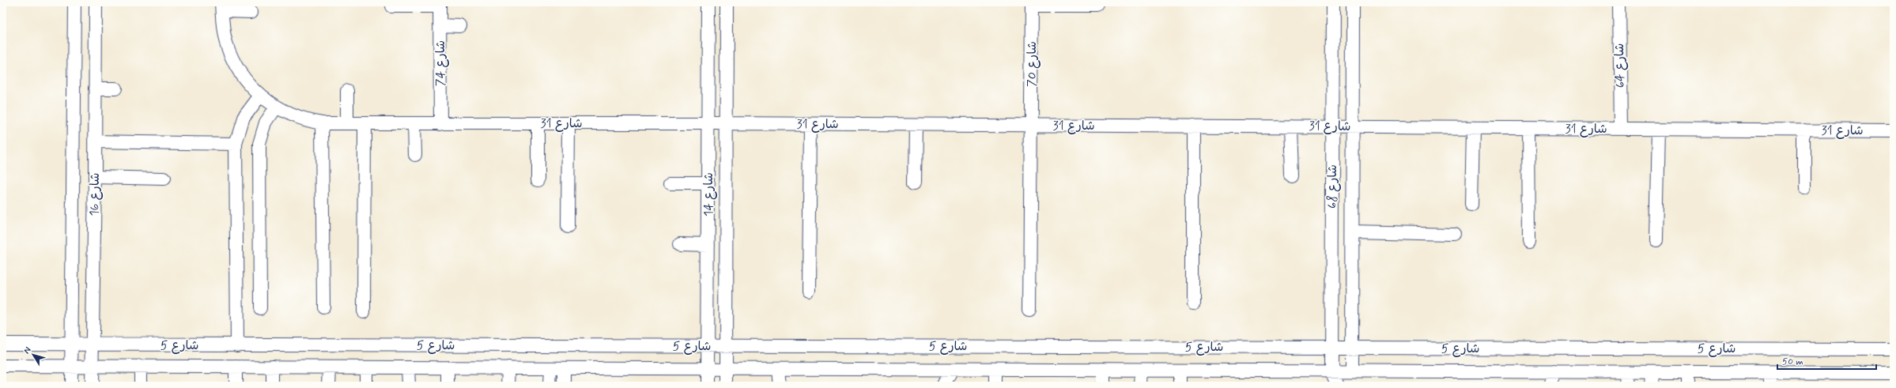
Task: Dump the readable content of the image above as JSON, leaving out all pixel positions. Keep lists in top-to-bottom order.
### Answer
{
  "streets": {
    "street": [
      "شارع 74",
      "شارع 70",
      "شارع 64",
      "شارع 31",
      "شارع 68",
      "شارع 16",
      "شارع 14",
      "شارع 5"
    ]
  },
  "crossings": [
    ["شارع 74", "شارع 31"],
    ["شارع 70", "شارع 31"],
    ["شارع 64", "شارع 31"],
    ["شارع 31", "شارع 68"],
    ["شارع 31", "شارع 14"],
    ["شارع 68", "شارع 5"],
    ["شارع 16", "شارع 5"],
    ["شارع 14", "شارع 5"]
  ],
  "scale_bar": "50 m",
  "north": "top left"
}
